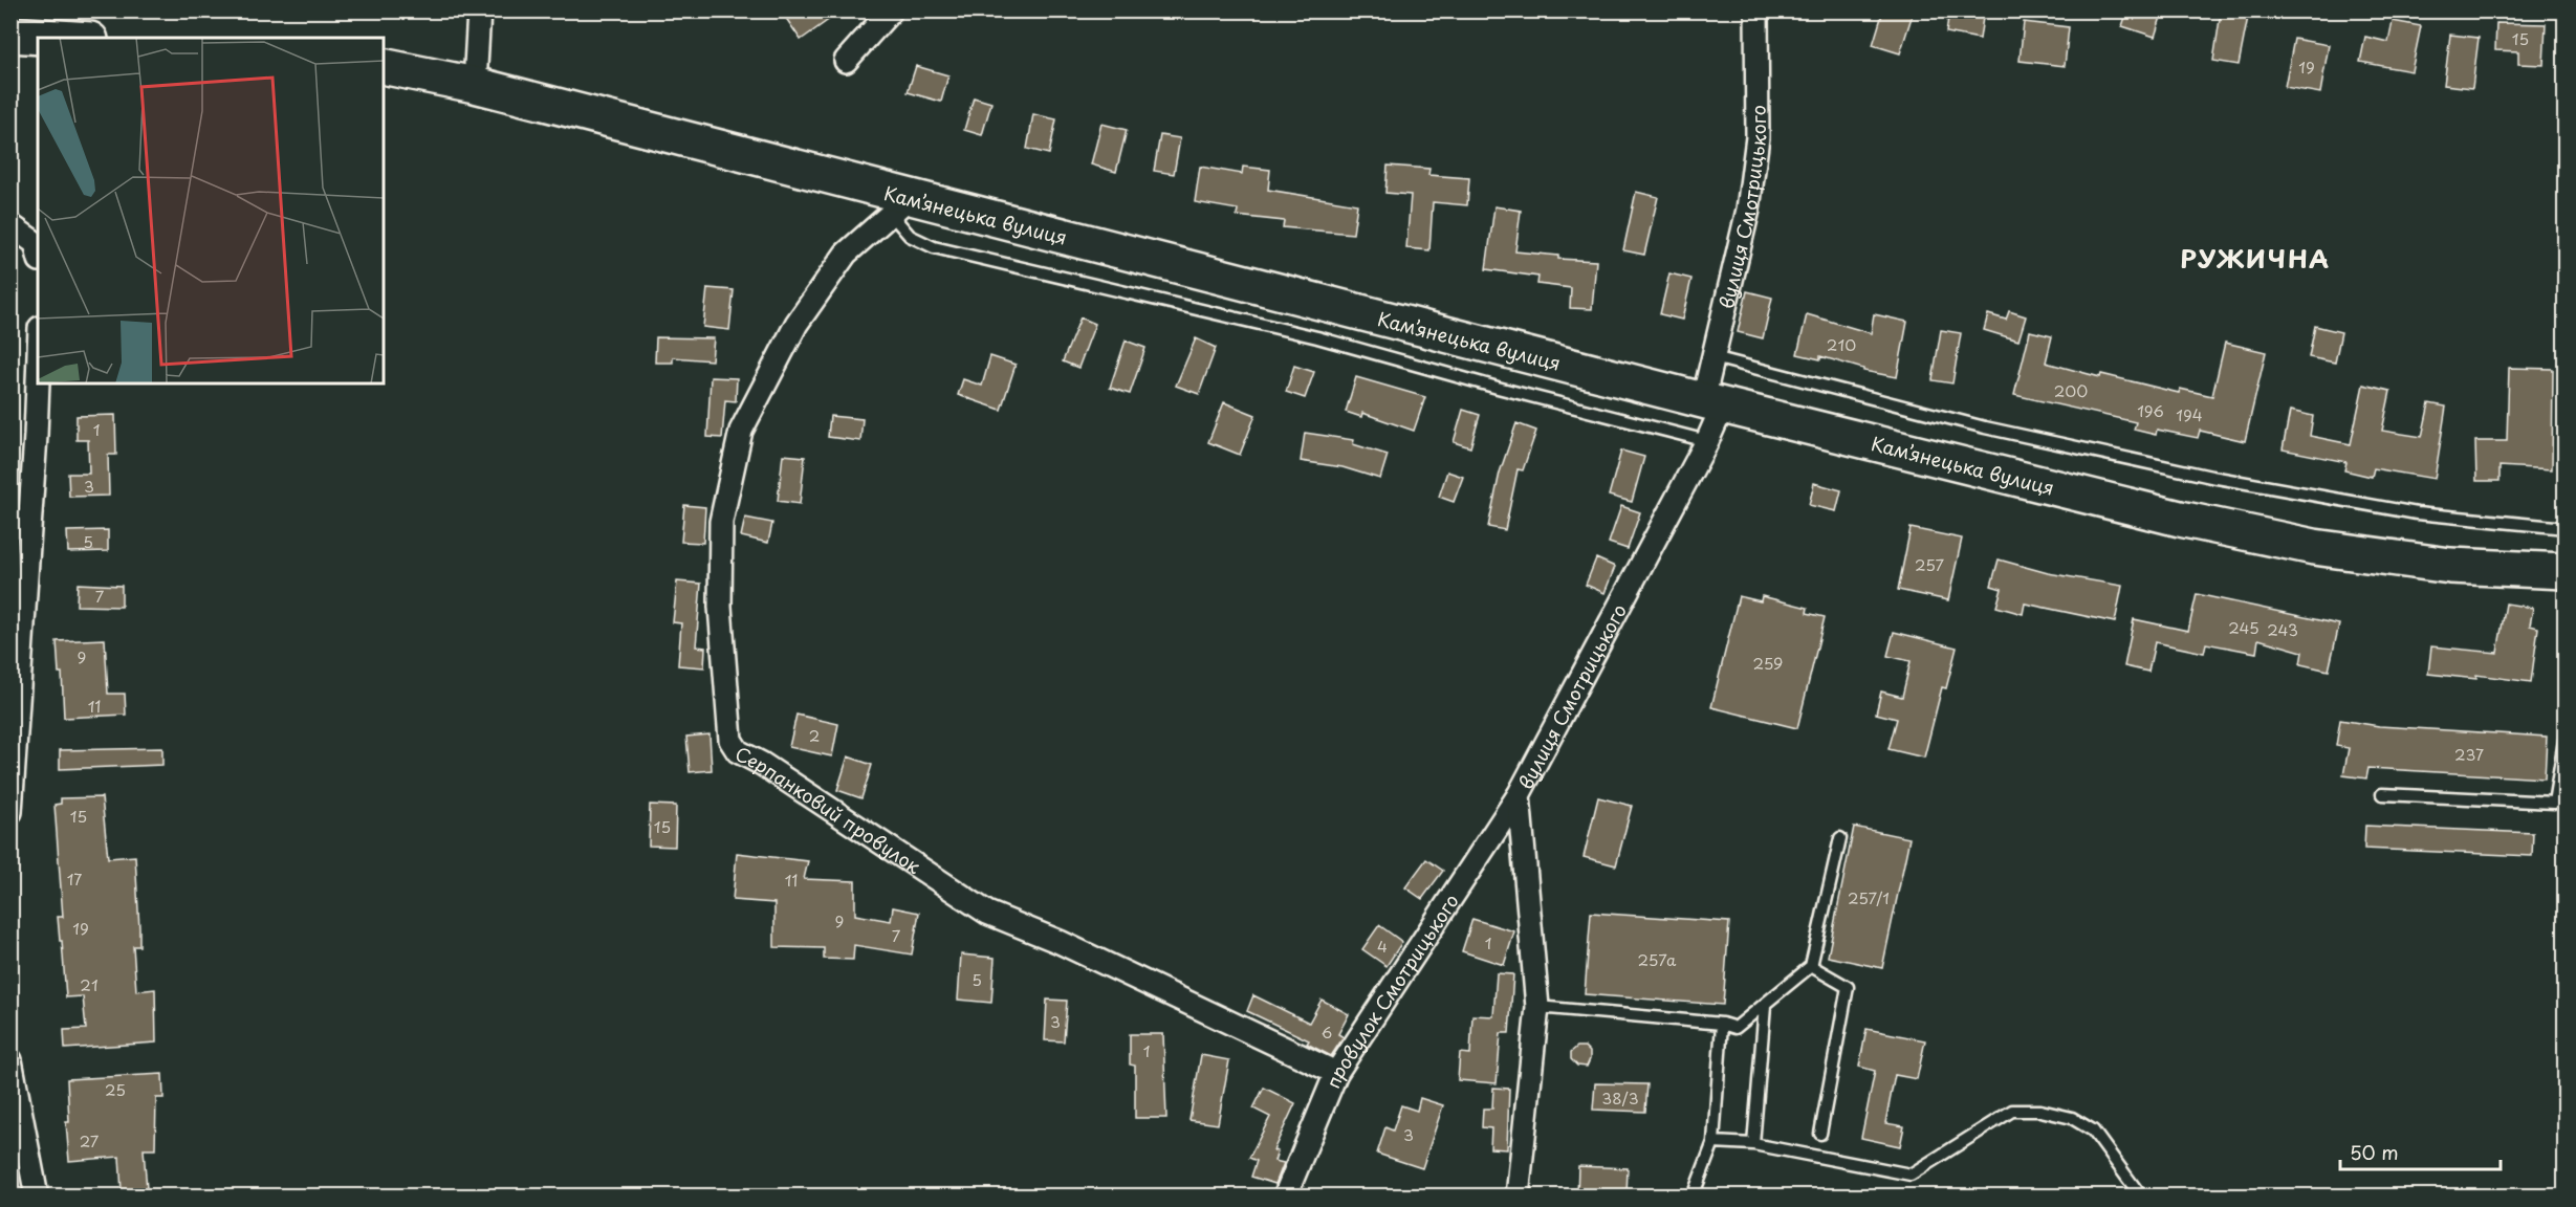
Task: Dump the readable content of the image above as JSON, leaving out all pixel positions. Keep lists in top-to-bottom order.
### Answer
{
  "streets": {
    "main road": ["Камʼянецька вулиця"],
    "street": ["вулиця Смотрицького", "Серпанковий провулок", "провулок Смотрицького"]
  },
  "crossings": [
    ["вулиця Смотрицького", "Камʼянецька вулиця"],
    ["вулиця Смотрицького", "провулок Смотрицького"],
    ["Камʼянецька вулиця", "Серпанковий провулок"],
    ["Серпанковий провулок", "провулок Смотрицького"]
  ],
  "districts": ["РУЖИЧНА"],
  "house_numbers": [
    "15",
    "19",
    "210",
    "200",
    "196",
    "194",
    "1",
    "3",
    "5",
    "257",
    "7",
    "245",
    "243",
    "9",
    "259",
    "11",
    "2",
    "237",
    "15",
    "15",
    "17",
    "11",
    "257/1",
    "9",
    "19",
    "7",
    "1",
    "4",
    "257а",
    "5",
    "21",
    "3",
    "6",
    "1",
    "25",
    "38/3",
    "3",
    "27"
  ],
  "scale_bar": "50 m"
}
